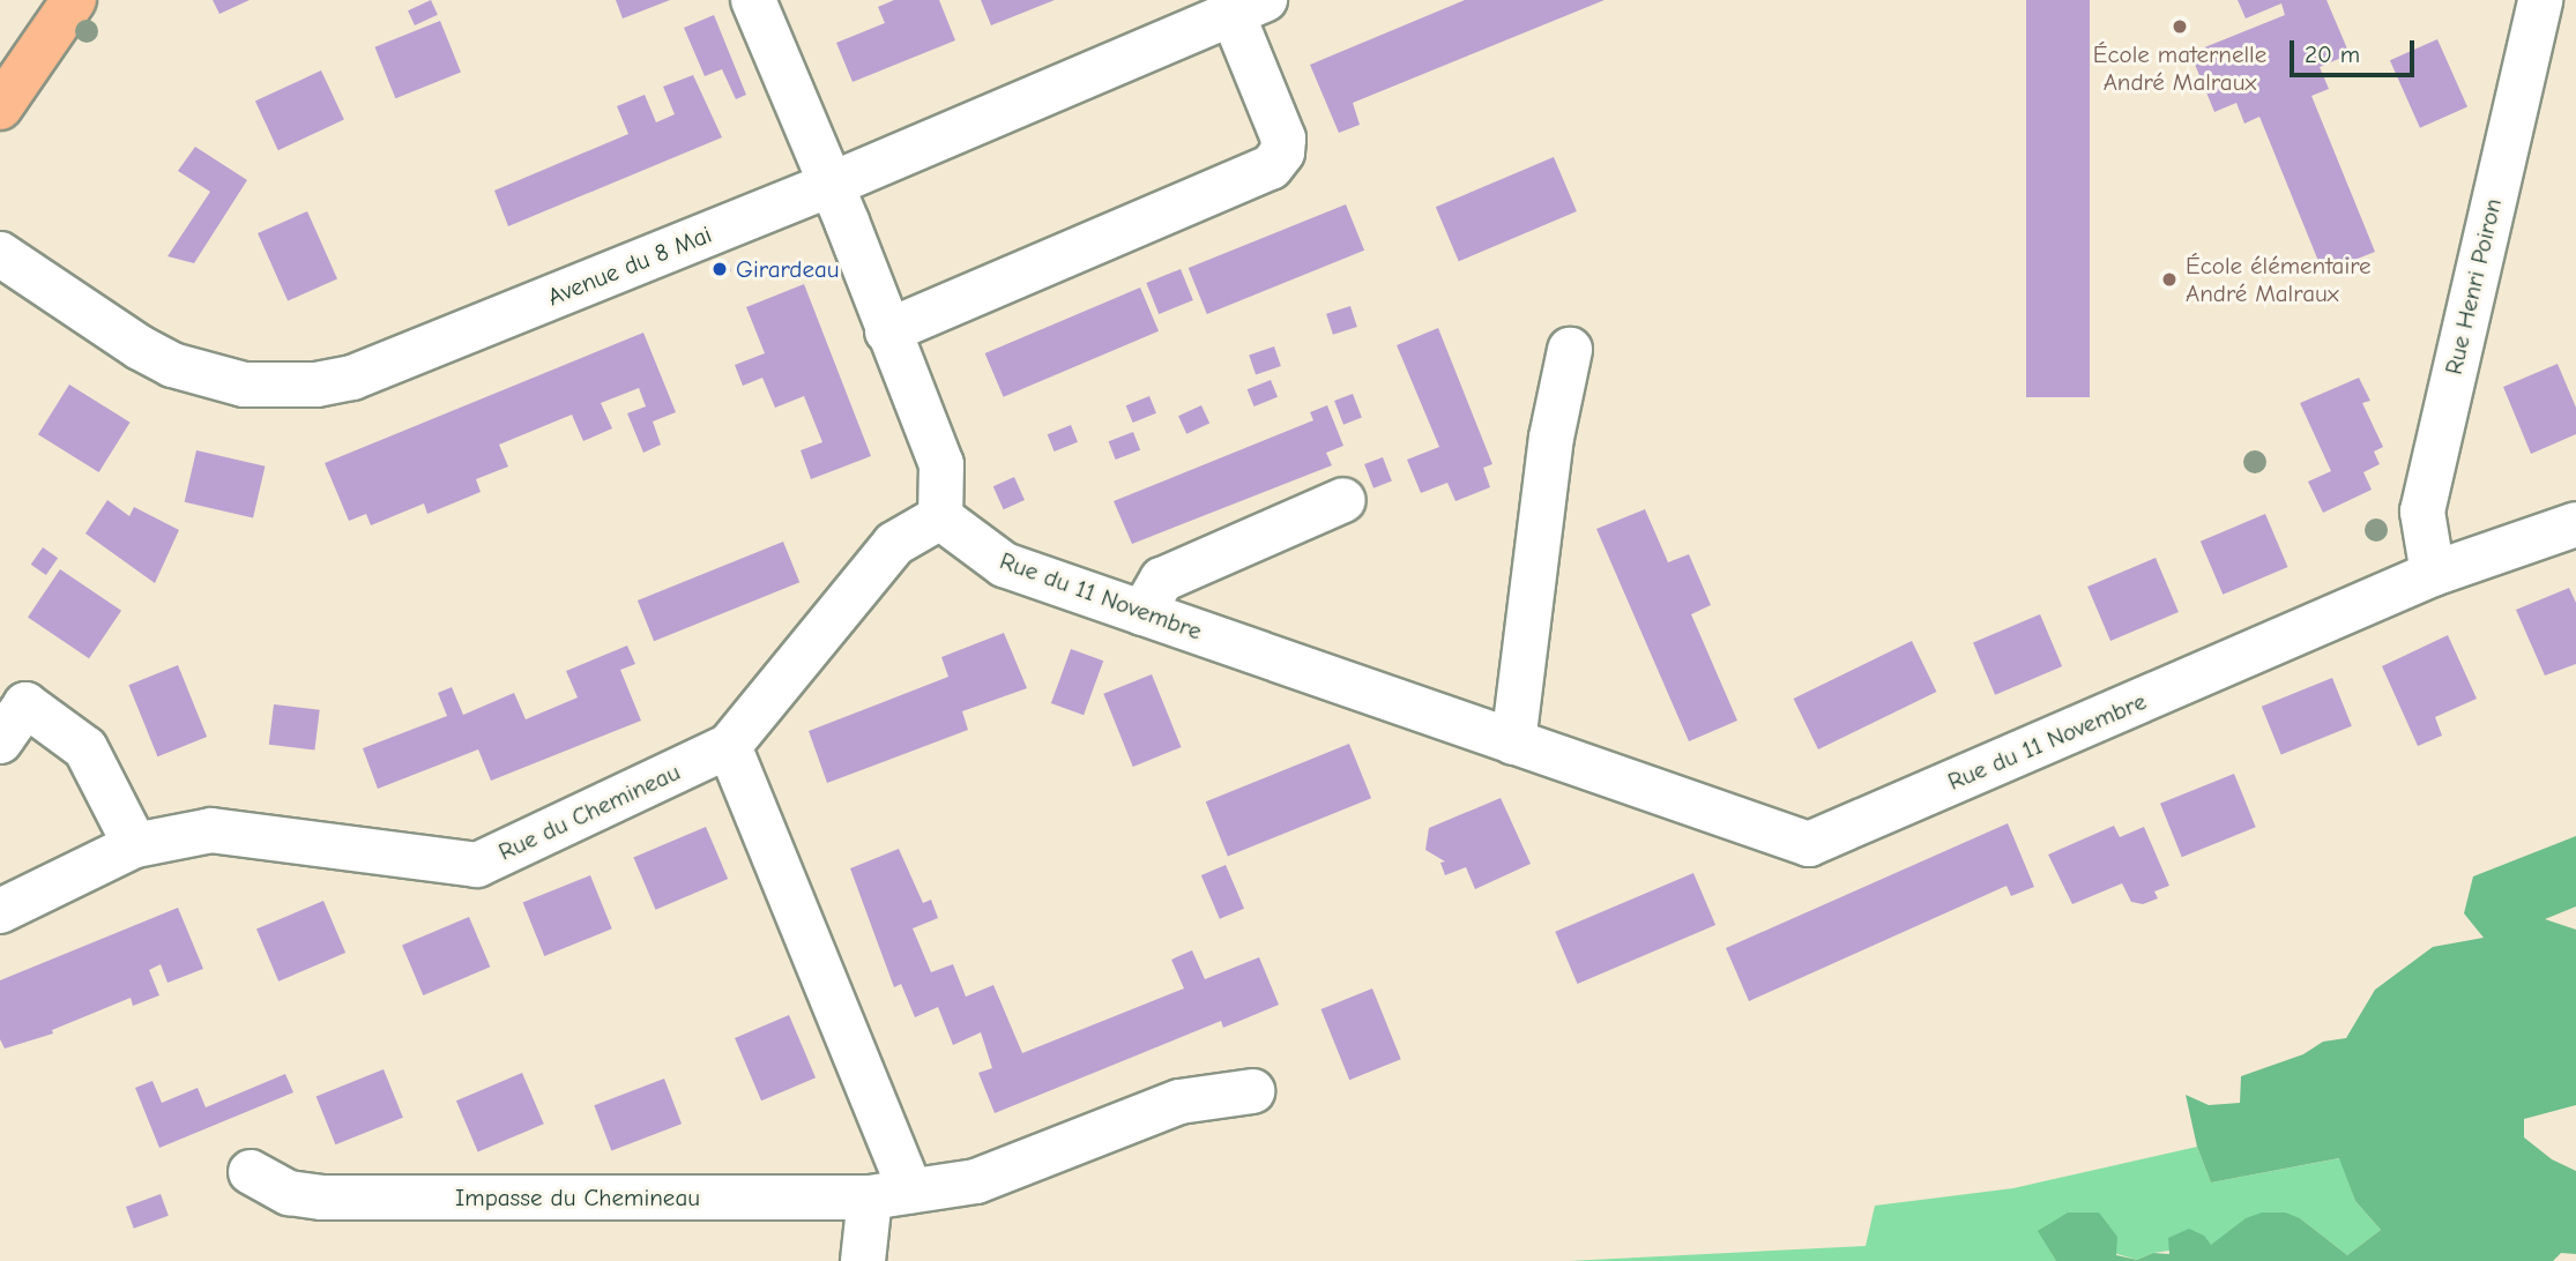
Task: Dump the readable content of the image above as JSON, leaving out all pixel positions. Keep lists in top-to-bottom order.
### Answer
{
  "streets": {
    "street": [
      "Avenue du 8 Mai",
      "Rue Henri Poiron",
      "Rue du 11 Novembre",
      "Rue du Chemineau",
      "Impasse du Chemineau"
    ]
  },
  "crossings": [
    ["Rue Henri Poiron", "Rue du 11 Novembre"],
    ["Rue du 11 Novembre", "Rue du Chemineau"]
  ],
  "places": ["École maternelle André Malraux", "Girardeau", "École élémentaire André Malraux"],
  "scale_bar": "20 m"
}
